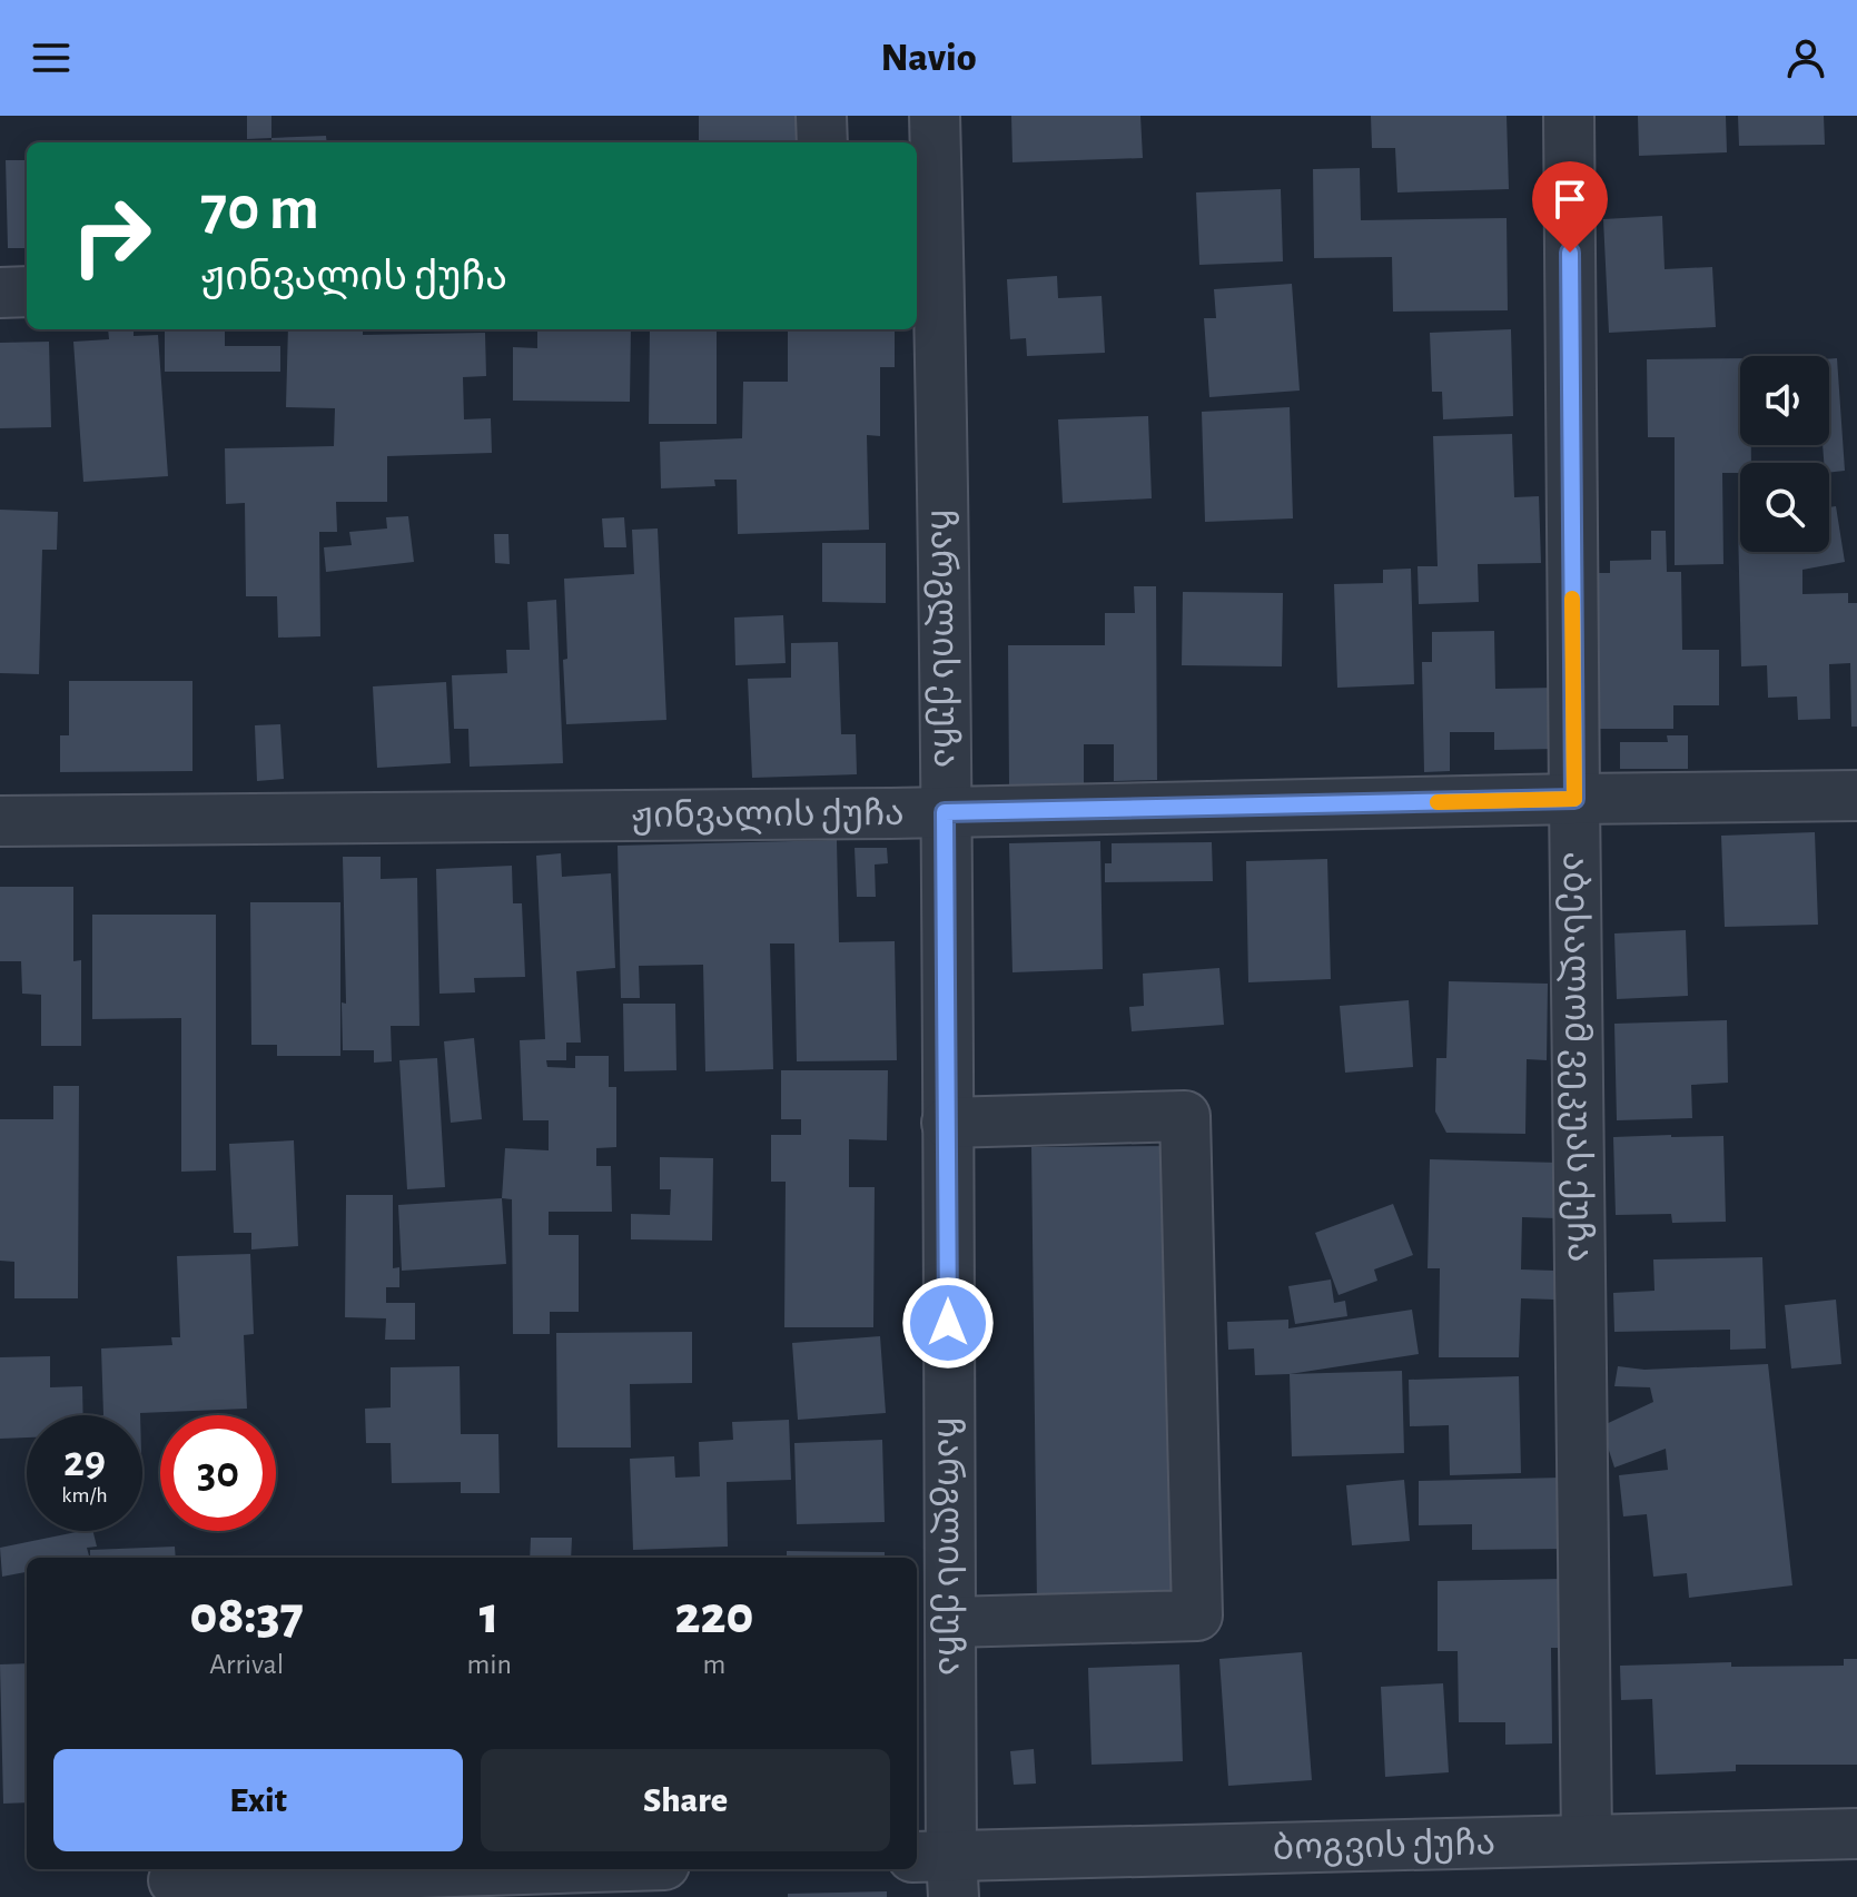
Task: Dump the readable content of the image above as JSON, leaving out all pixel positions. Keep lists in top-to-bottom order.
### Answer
{
  "streets": {
    "street": [
      "ჩარგლის ქუჩა",
      "ჟინვალის ქუჩა",
      "აბესალომ ვეკუას ქუჩა",
      "ბოგვის ქუჩა"
    ]
  },
  "crossings": [
    ["ჩარგლის ქუჩა", "ჟინვალის ქუჩა"],
    ["ჩარგლის ქუჩა", "ბოგვის ქუჩა"],
    ["ჟინვალის ქუჩა", "აბესალომ ვეკუას ქუჩა"],
    ["აბესალომ ვეკუას ქუჩა", "ბოგვის ქუჩა"]
  ],
  "page": {
    "header": "Navio",
    "turn": ["70 m", "ჟინვალის ქუჩა"],
    "speed": "29 km/h",
    "limit": "30",
    "eta": [
      "08:37",
      "Arrival",
      "1",
      "min",
      "220",
      "m"
    ],
    "buttons": ["Exit", "Share"]
  }
}
